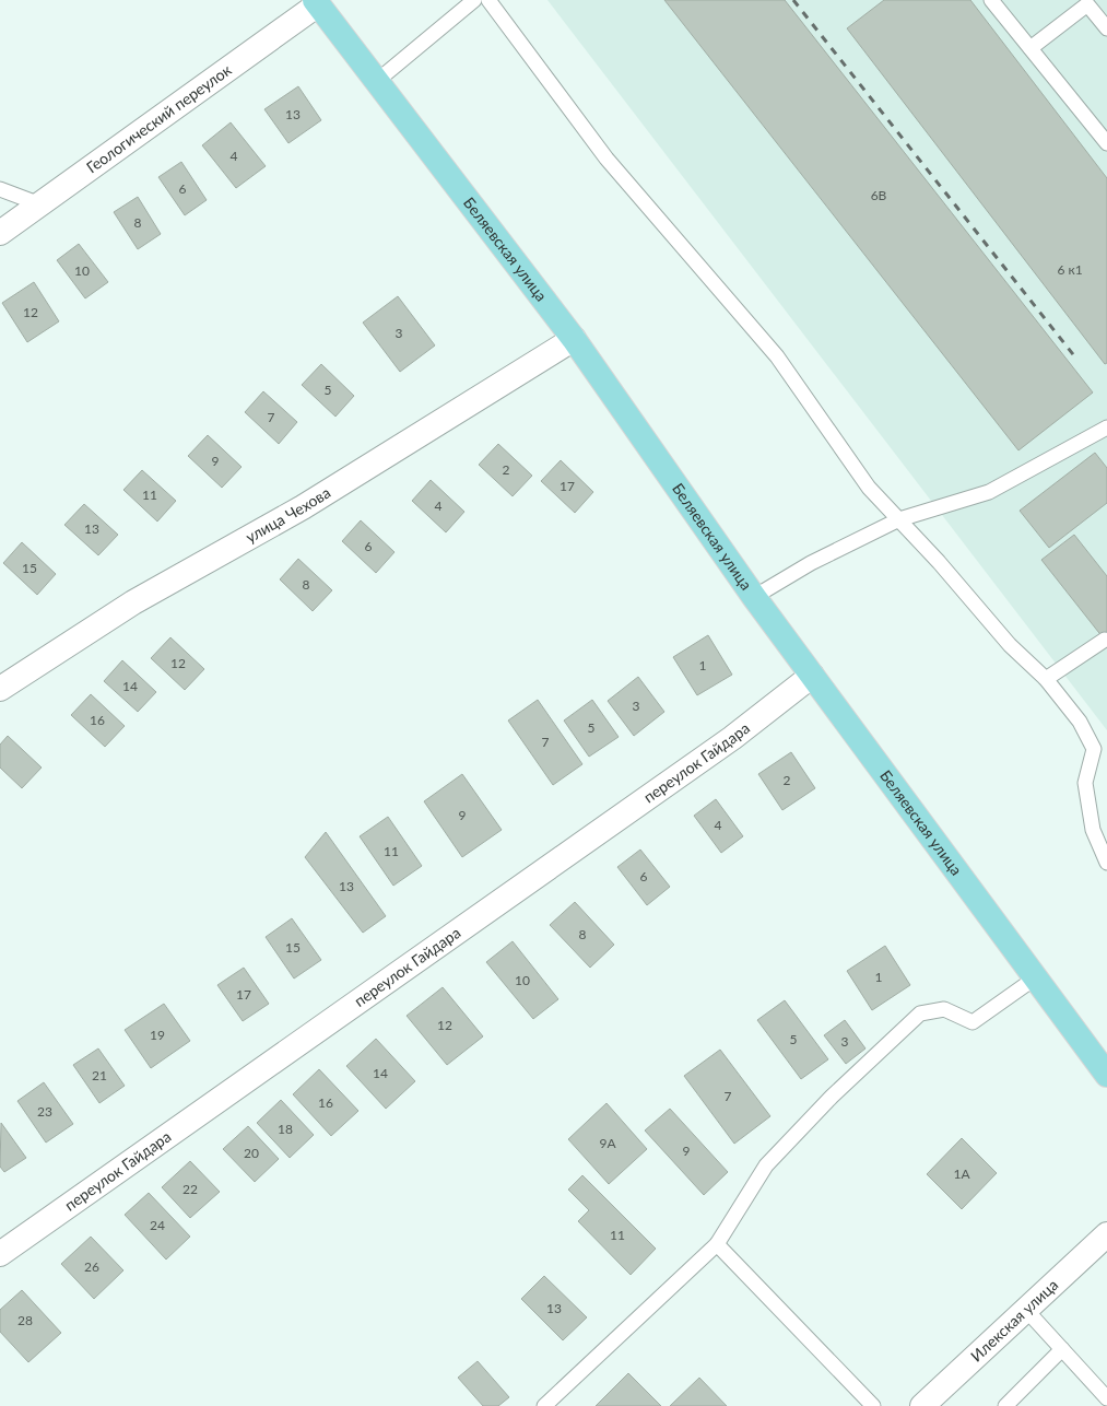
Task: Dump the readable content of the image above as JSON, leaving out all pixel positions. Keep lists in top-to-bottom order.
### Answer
{
  "streets": {
    "main road": ["Беляевская улица"],
    "street": [
      "Геологический переулок",
      "улица Чехова",
      "переулок Гайдара",
      "Илекская улица"
    ]
  },
  "crossings": [
    ["Геологический переулок", "Беляевская улица"],
    ["Беляевская улица", "улица Чехова"],
    ["Беляевская улица", "переулок Гайдара"]
  ],
  "house_numbers": [
    "13",
    "4",
    "6",
    "6В",
    "8",
    "6 к1",
    "10",
    "12",
    "3",
    "5",
    "7",
    "9",
    "2",
    "17",
    "11",
    "4",
    "13",
    "6",
    "15",
    "8",
    "12",
    "1",
    "14",
    "3",
    "16",
    "5",
    "7",
    "2",
    "9",
    "4",
    "11",
    "6",
    "13",
    "8",
    "15",
    "1",
    "10",
    "17",
    "12",
    "19",
    "5",
    "3",
    "14",
    "21",
    "7",
    "16",
    "23",
    "18",
    "9А",
    "9",
    "20",
    "1А",
    "22",
    "24",
    "11",
    "26",
    "13",
    "28"
  ]
}
